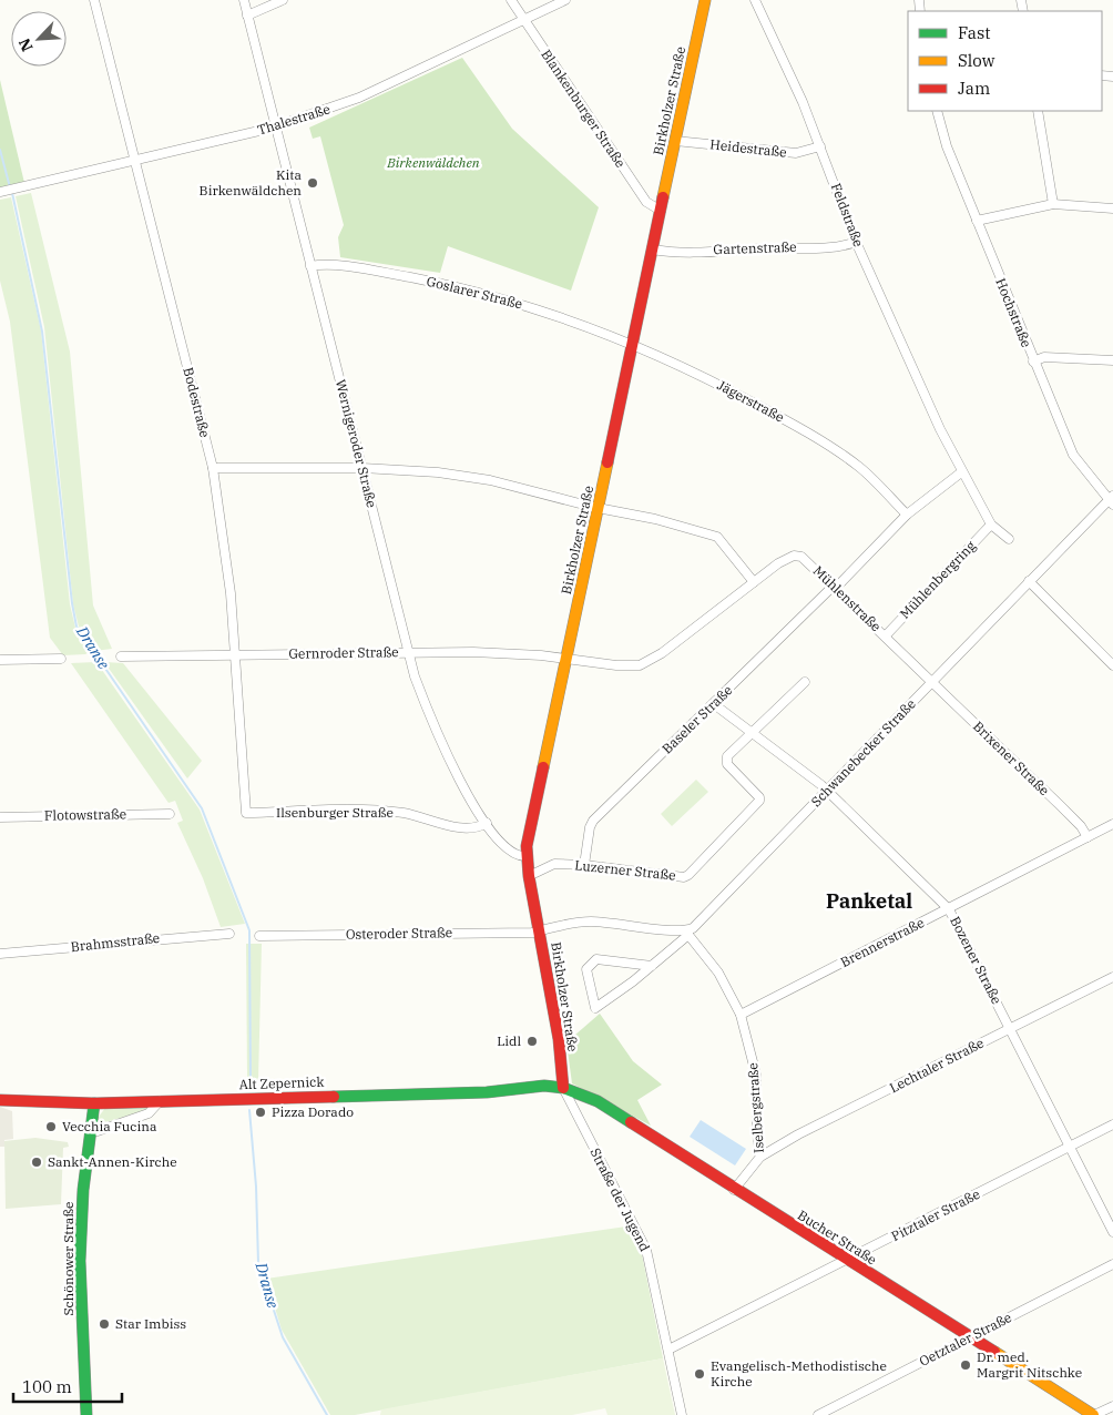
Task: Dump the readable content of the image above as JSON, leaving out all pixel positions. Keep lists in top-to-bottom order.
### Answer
{
  "streets": {
    "street": [
      "Birkholzer Straße",
      "Blankenburger Straße",
      "Thalestraße",
      "Heidestraße",
      "Feldstraße",
      "Gartenstraße",
      "Goslarer Straße",
      "Hochstraße",
      "Jägerstraße",
      "Bodestraße",
      "Wernigeroder Straße",
      "Mühlenbergring",
      "Mühlenstraße",
      "Gernroder Straße",
      "Baseler Straße",
      "Schwanebecker Straße",
      "Brixener Straße",
      "Ilsenburger Straße",
      "Flotowstraße",
      "Luzerner Straße",
      "Osteroder Straße",
      "Brahmsstraße",
      "Brennerstraße",
      "Bozener Straße",
      "Lechtaler Straße",
      "Alt Zepernick",
      "Iselbergstraße",
      "Straße der Jugend",
      "Pitztaler Straße",
      "Bucher Straße",
      "Schönower Straße",
      "Oetztaler Straße"
    ]
  },
  "crossings": [
    ["Birkholzer Straße", "Blankenburger Straße"],
    ["Birkholzer Straße", "Heidestraße"],
    ["Birkholzer Straße", "Gartenstraße"],
    ["Birkholzer Straße", "Goslarer Straße"],
    ["Birkholzer Straße", "Jägerstraße"],
    ["Birkholzer Straße", "Wernigeroder Straße"],
    ["Birkholzer Straße", "Mühlenstraße"],
    ["Birkholzer Straße", "Gernroder Straße"],
    ["Birkholzer Straße", "Luzerner Straße"],
    ["Birkholzer Straße", "Osteroder Straße"],
    ["Birkholzer Straße", "Alt Zepernick"],
    ["Birkholzer Straße", "Straße der Jugend"],
    ["Birkholzer Straße", "Bucher Straße"],
    ["Blankenburger Straße", "Thalestraße"],
    ["Thalestraße", "Bodestraße"],
    ["Thalestraße", "Wernigeroder Straße"],
    ["Heidestraße", "Feldstraße"],
    ["Feldstraße", "Gartenstraße"],
    ["Goslarer Straße", "Jägerstraße"],
    ["Goslarer Straße", "Wernigeroder Straße"],
    ["Hochstraße", "Schwanebecker Straße"],
    ["Bodestraße", "Gernroder Straße"],
    ["Bodestraße", "Ilsenburger Straße"],
    ["Wernigeroder Straße", "Gernroder Straße"],
    ["Wernigeroder Straße", "Ilsenburger Straße"],
    ["Mühlenbergring", "Mühlenstraße"],
    ["Mühlenstraße", "Gernroder Straße"],
    ["Mühlenstraße", "Baseler Straße"],
    ["Mühlenstraße", "Schwanebecker Straße"],
    ["Mühlenstraße", "Brixener Straße"],
    ["Baseler Straße", "Luzerner Straße"],
    ["Baseler Straße", "Bozener Straße"],
    ["Schwanebecker Straße", "Brixener Straße"],
    ["Schwanebecker Straße", "Osteroder Straße"],
    ["Schwanebecker Straße", "Bozener Straße"],
    ["Schwanebecker Straße", "Iselbergstraße"],
    ["Brixener Straße", "Brennerstraße"],
    ["Luzerner Straße", "Bozener Straße"],
    ["Osteroder Straße", "Iselbergstraße"],
    ["Brennerstraße", "Bozener Straße"],
    ["Brennerstraße", "Iselbergstraße"],
    ["Bozener Straße", "Lechtaler Straße"],
    ["Bozener Straße", "Pitztaler Straße"],
    ["Lechtaler Straße", "Iselbergstraße"],
    ["Alt Zepernick", "Straße der Jugend"],
    ["Alt Zepernick", "Bucher Straße"],
    ["Alt Zepernick", "Schönower Straße"],
    ["Iselbergstraße", "Bucher Straße"],
    ["Straße der Jugend", "Pitztaler Straße"],
    ["Straße der Jugend", "Bucher Straße"],
    ["Pitztaler Straße", "Bucher Straße"],
    ["Bucher Straße", "Oetztaler Straße"]
  ],
  "districts": ["Panketal"],
  "water": ["Dranse"],
  "parks": ["Birkenwäldchen"],
  "places": [
    "Kita Birkenwäldchen",
    "Lidl",
    "Pizza Dorado",
    "Vecchia Fucina",
    "Sankt-Annen-Kirche",
    "Star Imbiss",
    "Dr. med. Margrit Nitschke",
    "Evangelisch-Methodistische Kirche"
  ],
  "legend": ["Fast", "Slow", "Jam"],
  "scale_bar": "100 m",
  "north": "bottom left"
}
